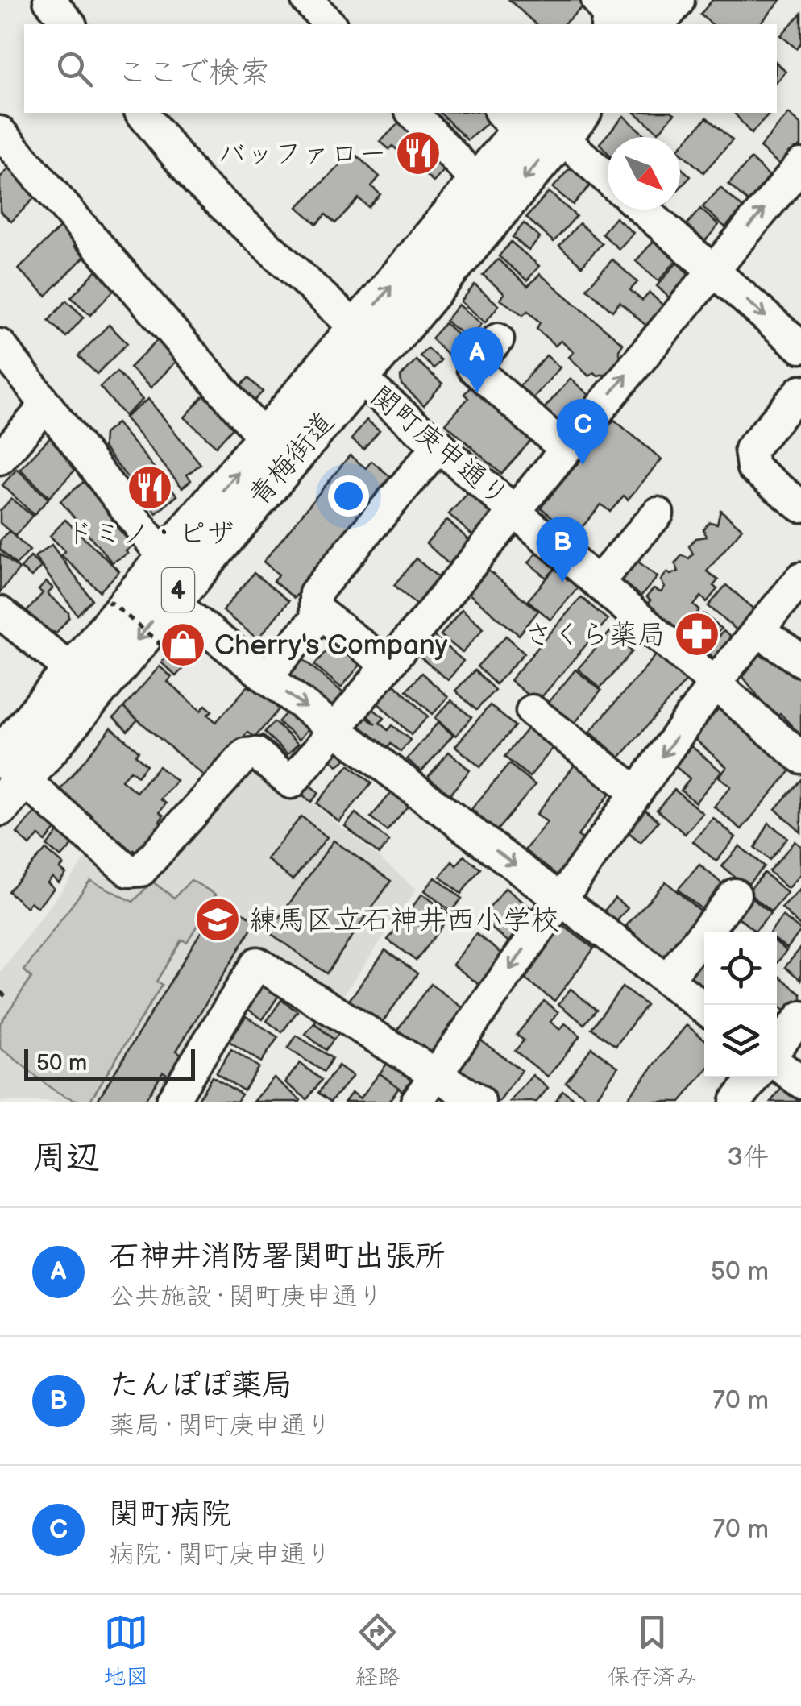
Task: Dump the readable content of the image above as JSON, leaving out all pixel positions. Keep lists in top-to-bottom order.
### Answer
{
  "streets": {
    "main road": ["青梅街道", "4"],
    "street": ["関町庚申通り"]
  },
  "crossings": [
    ["関町庚申通り", "青梅街道"]
  ],
  "places": {
    "restaurant": ["バッファロー", "ドミノ・ピザ"],
    "pharmacy": ["さくら薬局"],
    "shop": ["Cherry's Company"],
    "school or university": ["練馬区立石神井西小学校"]
  },
  "scale_bar": "50 m",
  "north": "bottom right",
  "page": {
    "search": "ここで検索",
    "pins": ["A", "C", "B"],
    "scale": "50 m",
    "heading": ["周辺", "3件"],
    "list": [
      {
        "mark": "A",
        "name": "石神井消防署関町出張所",
        "note": "公共施設 · 関町庚申通り",
        "value": "50 m"
      },
      {
        "mark": "B",
        "name": "たんぽぽ薬局",
        "note": "薬局 · 関町庚申通り",
        "value": "70 m"
      },
      {
        "mark": "C",
        "name": "関町病院",
        "note": "病院 · 関町庚申通り",
        "value": "70 m"
      }
    ],
    "nav": ["地図", "経路", "保存済み"]
  }
}
